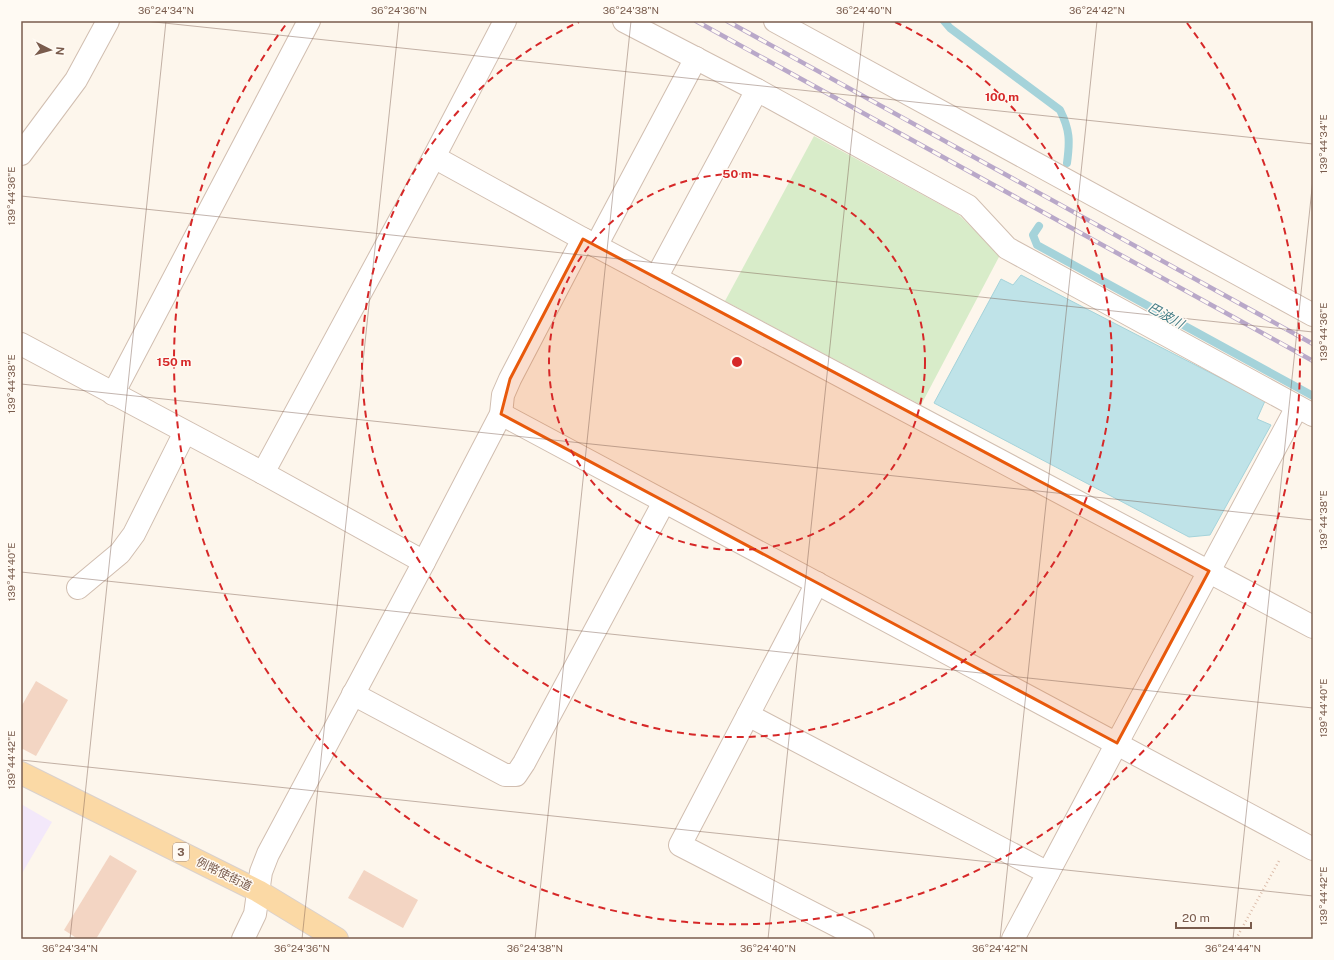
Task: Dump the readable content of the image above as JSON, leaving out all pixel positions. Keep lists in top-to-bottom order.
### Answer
{
  "streets": {
    "main road": ["3", "例幣使街道"]
  },
  "water": ["巴波川"],
  "scale_bar": "20 m",
  "north": "right",
  "coordinates": [
    "36°24'34\"N",
    "36°24'36\"N",
    "36°24'38\"N",
    "36°24'40\"N",
    "36°24'42\"N",
    "139°44'34\"E",
    "139°44'36\"E",
    "139°44'38\"E",
    "139°44'40\"E",
    "139°44'42\"E",
    "36°24'44\"N"
  ],
  "rings": ["100 m", "50 m", "150 m"]
}
